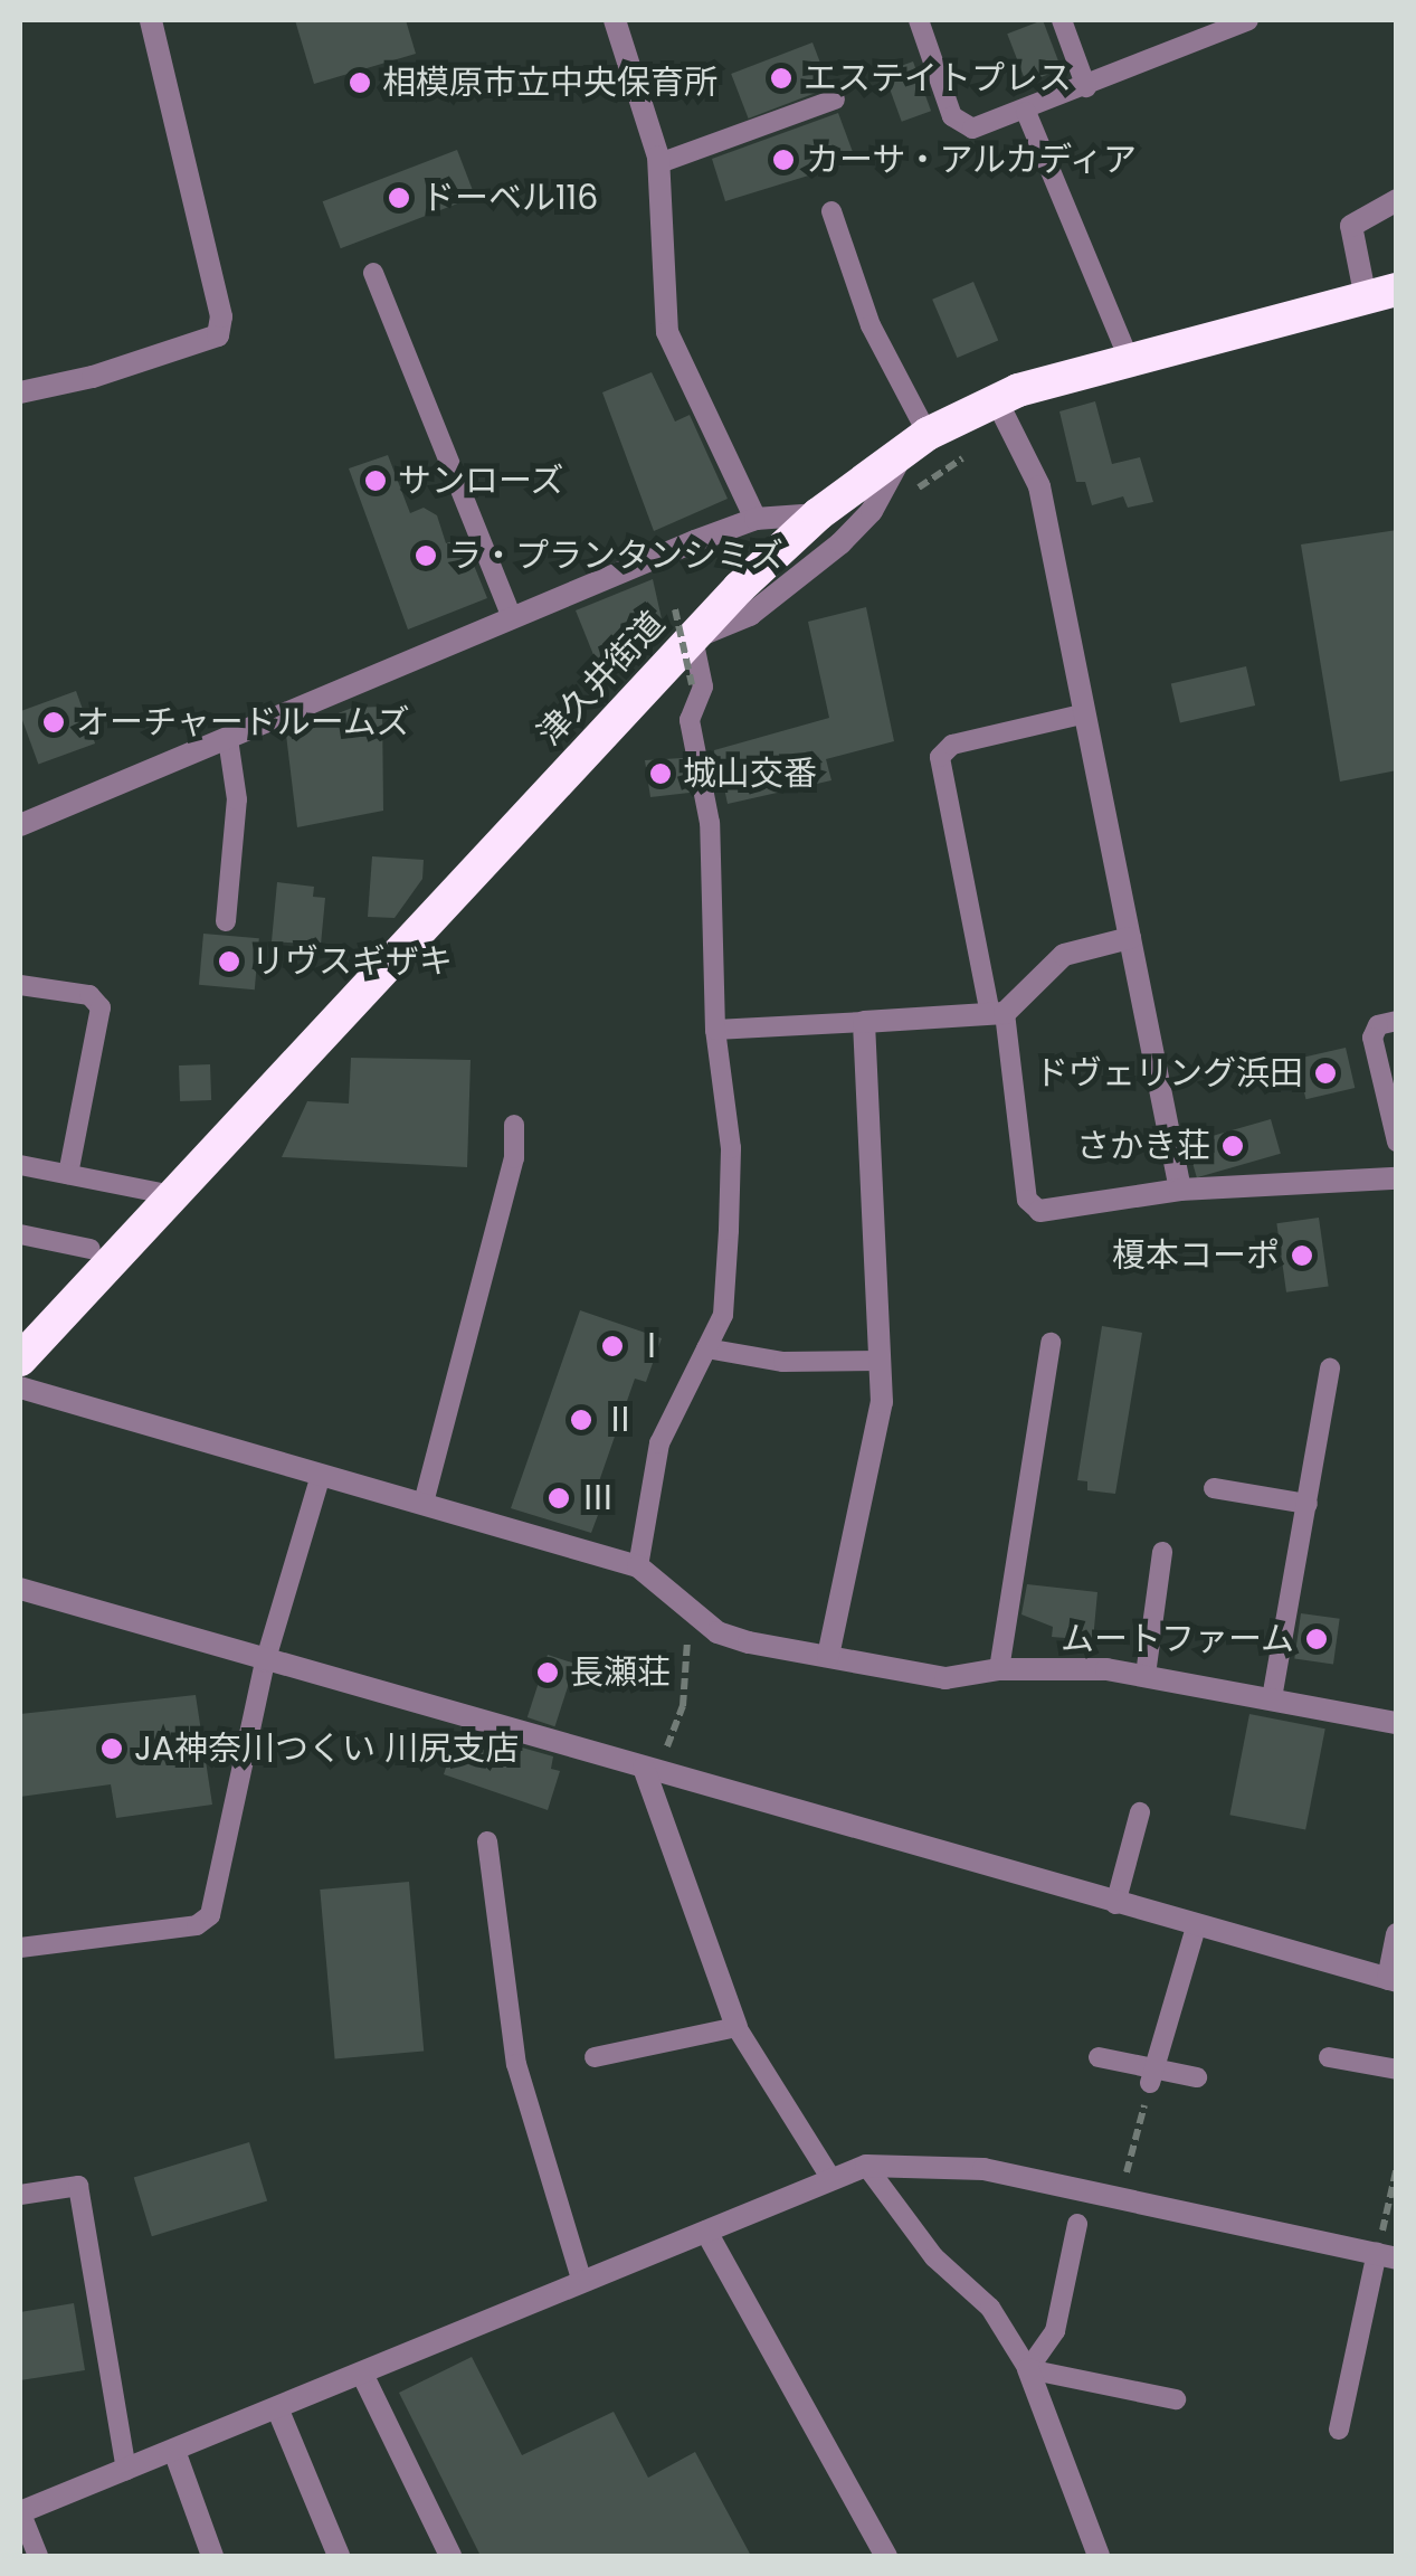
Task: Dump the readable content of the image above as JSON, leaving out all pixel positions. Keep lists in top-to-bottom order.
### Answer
{
  "streets": {
    "highway": ["津久井街道"]
  },
  "places": [
    "エステイトプレス",
    "相模原市立中央保育所",
    "カーサ・アルカディア",
    "ドーベル116",
    "サンローズ",
    "ラ・プランタンシミズ",
    "オーチャードルームズ",
    "城山交番",
    "リヴスギザキ",
    "ドヴェリング浜田",
    "さかき荘",
    "榎本コーポ",
    "Ⅰ",
    "Ⅱ",
    "Ⅲ",
    "ムートファーム",
    "長瀬荘",
    "JA神奈川つくい 川尻支店"
  ]
}
